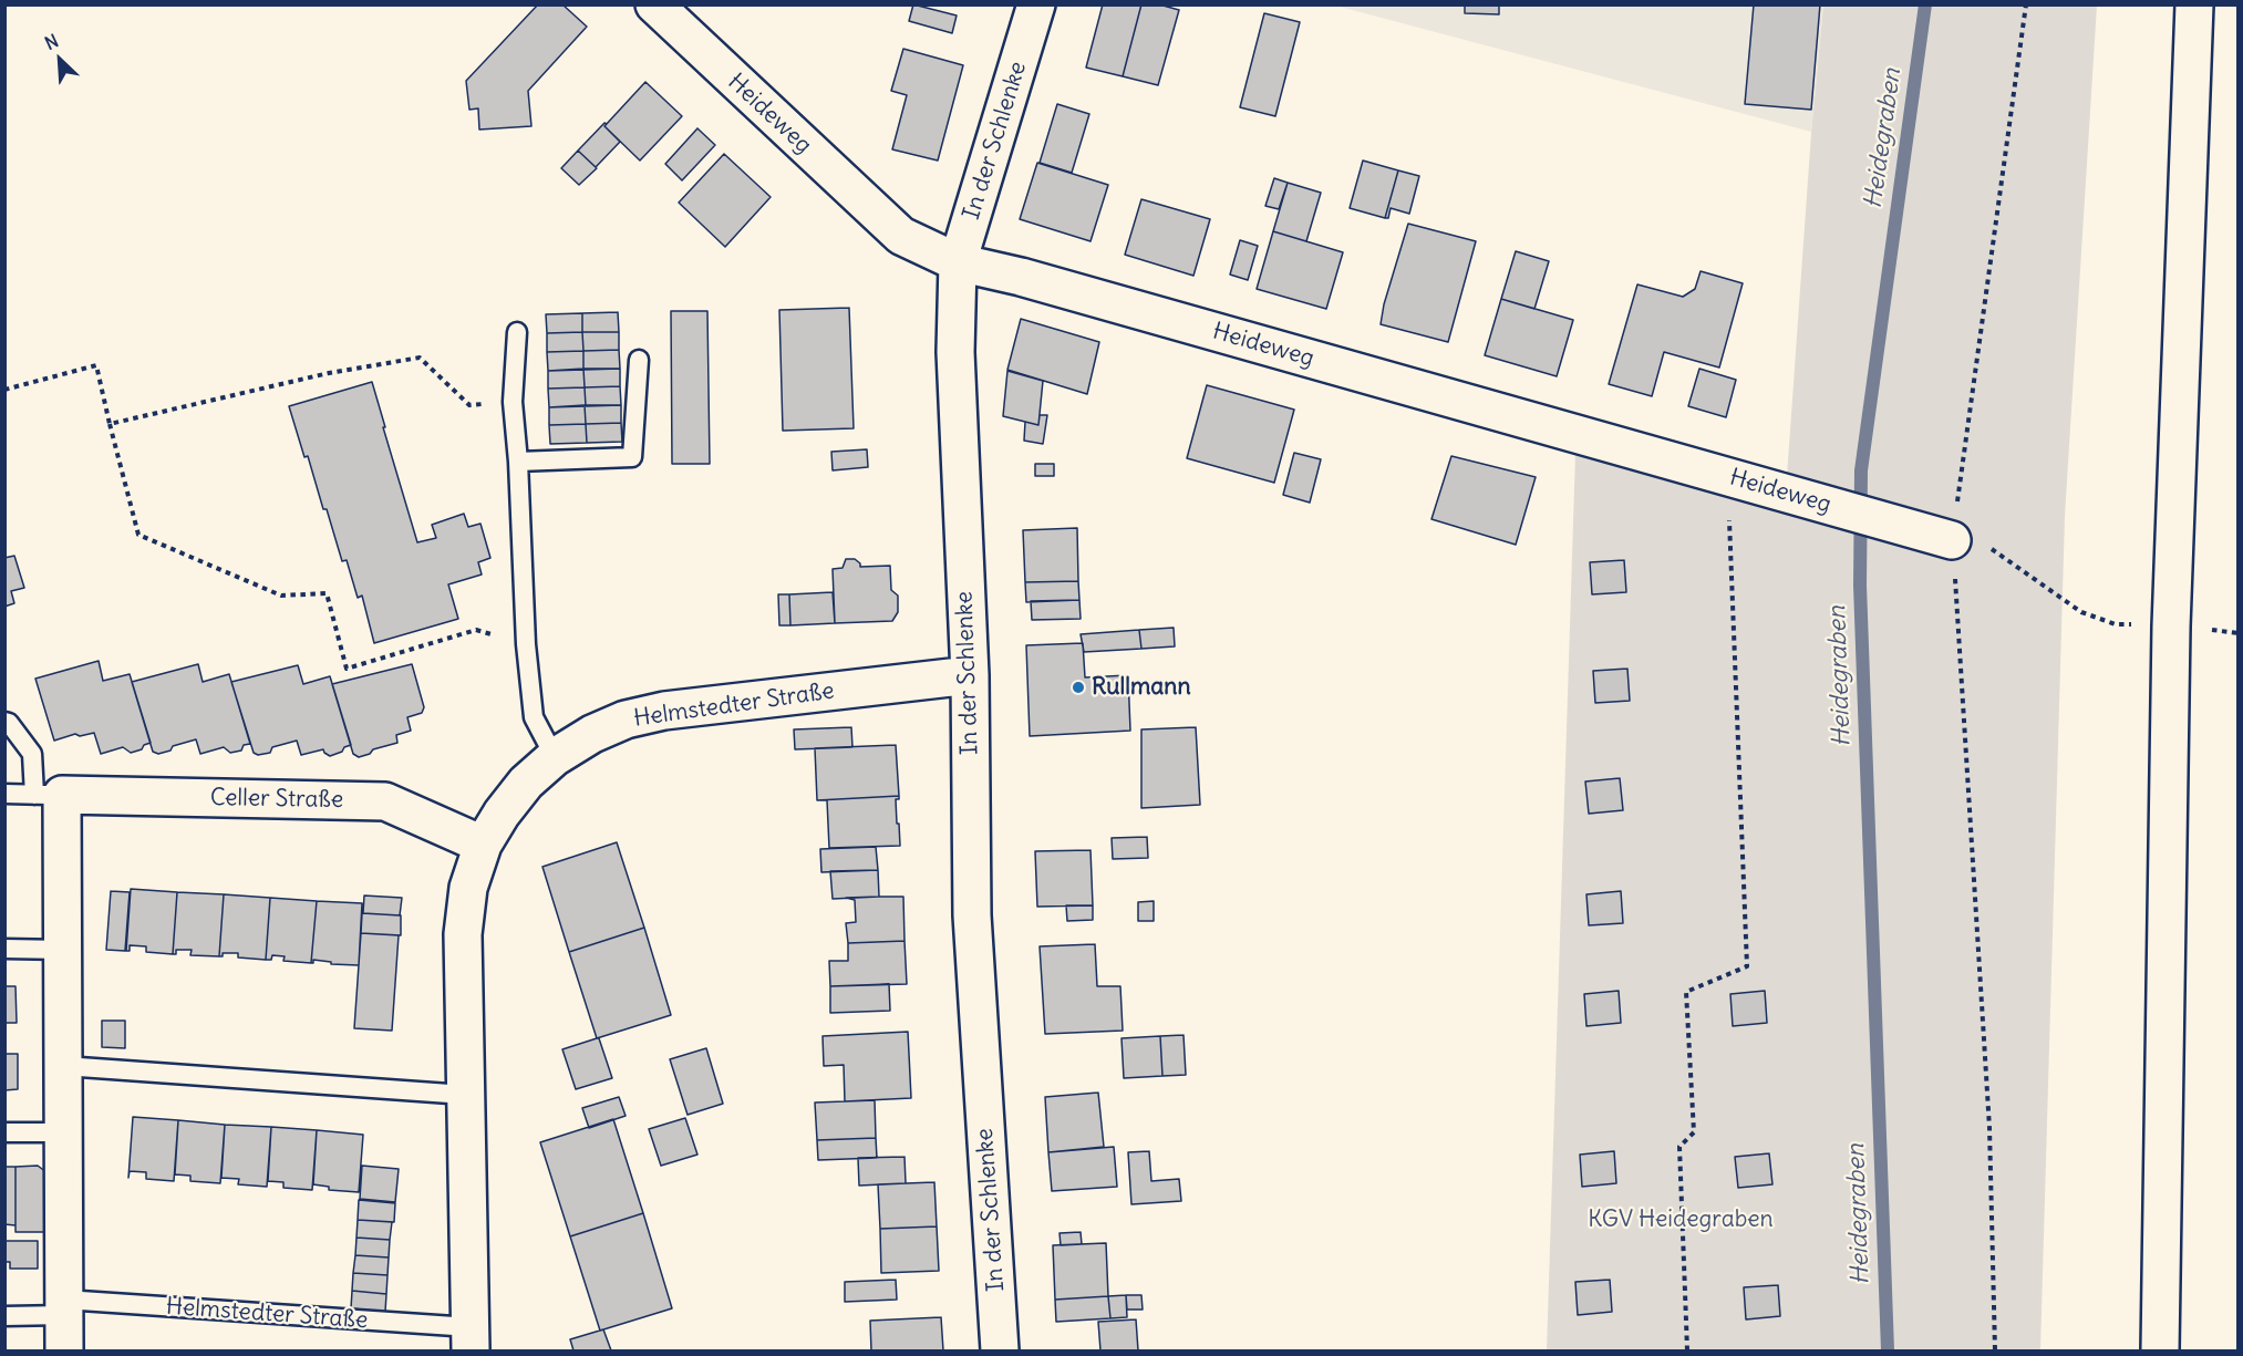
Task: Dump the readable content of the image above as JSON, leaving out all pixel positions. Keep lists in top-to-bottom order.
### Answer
{
  "streets": {
    "street": [
      "Heideweg",
      "In der Schlenke",
      "Helmstedter Straße",
      "Celler Straße"
    ]
  },
  "crossings": [
    ["Heideweg", "In der Schlenke"],
    ["In der Schlenke", "Helmstedter Straße"],
    ["Helmstedter Straße", "Celler Straße"]
  ],
  "water": ["Heidegraben"],
  "parks": ["KGV Heidegraben"],
  "places": ["Rullmann"],
  "north": "top left"
}
